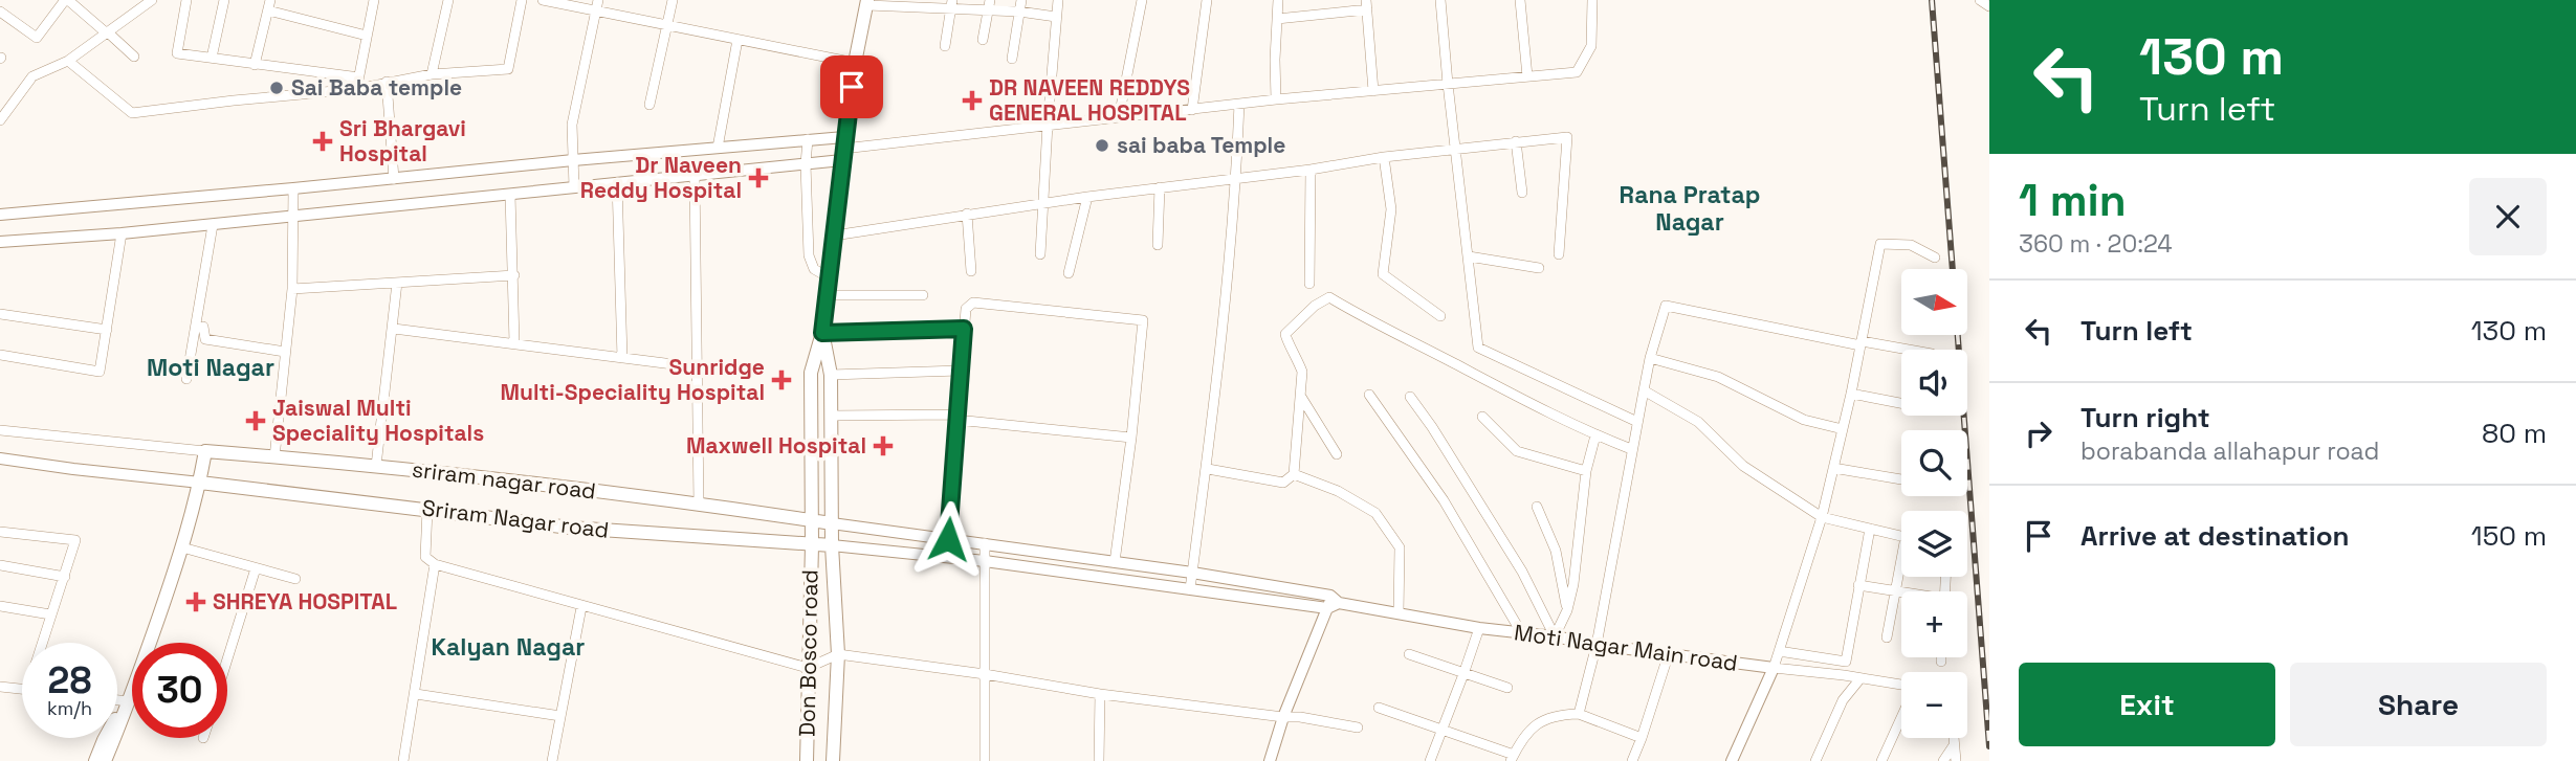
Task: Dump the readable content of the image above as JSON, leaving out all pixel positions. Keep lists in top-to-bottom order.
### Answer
{
  "streets": {
    "main road": ["sriram nagar road", "Sriram Nagar road", "Don Bosco road"],
    "street": ["Moti Nagar Main road"]
  },
  "crossings": [
    ["sriram nagar road", "Moti Nagar Main road"],
    ["sriram nagar road", "Don Bosco road"],
    ["Sriram Nagar road", "Moti Nagar Main road"],
    ["Sriram Nagar road", "Don Bosco road"],
    ["Moti Nagar Main road", "Don Bosco road"]
  ],
  "districts": ["Rana Pratap Nagar", "Moti Nagar", "Kalyan Nagar"],
  "places": {
    "other": ["Sai Baba temple", "sai baba Temple"],
    "health": [
      "DR NAVEEN REDDYS GENERAL HOSPITAL",
      "Sri Bhargavi Hospital",
      "Dr Naveen Reddy Hospital",
      "Sunridge Multi-Speciality Hospital",
      "Jaiswal Multi Speciality Hospitals",
      "Maxwell Hospital",
      "SHREYA HOSPITAL"
    ]
  },
  "north": "right",
  "page": {
    "turn": ["130 m", "Turn left"],
    "heading": ["1 min", "360 m · 20:24"],
    "map_buttons": ["+", "−"],
    "list": [
      {
        "name": "Turn left",
        "value": "130 m"
      },
      {
        "name": "Turn right",
        "note": "borabanda allahapur road",
        "value": "80 m"
      },
      {
        "name": "Arrive at destination",
        "value": "150 m"
      }
    ],
    "speed": "28 km/h",
    "limit": "30",
    "buttons": ["Exit", "Share"]
  }
}
